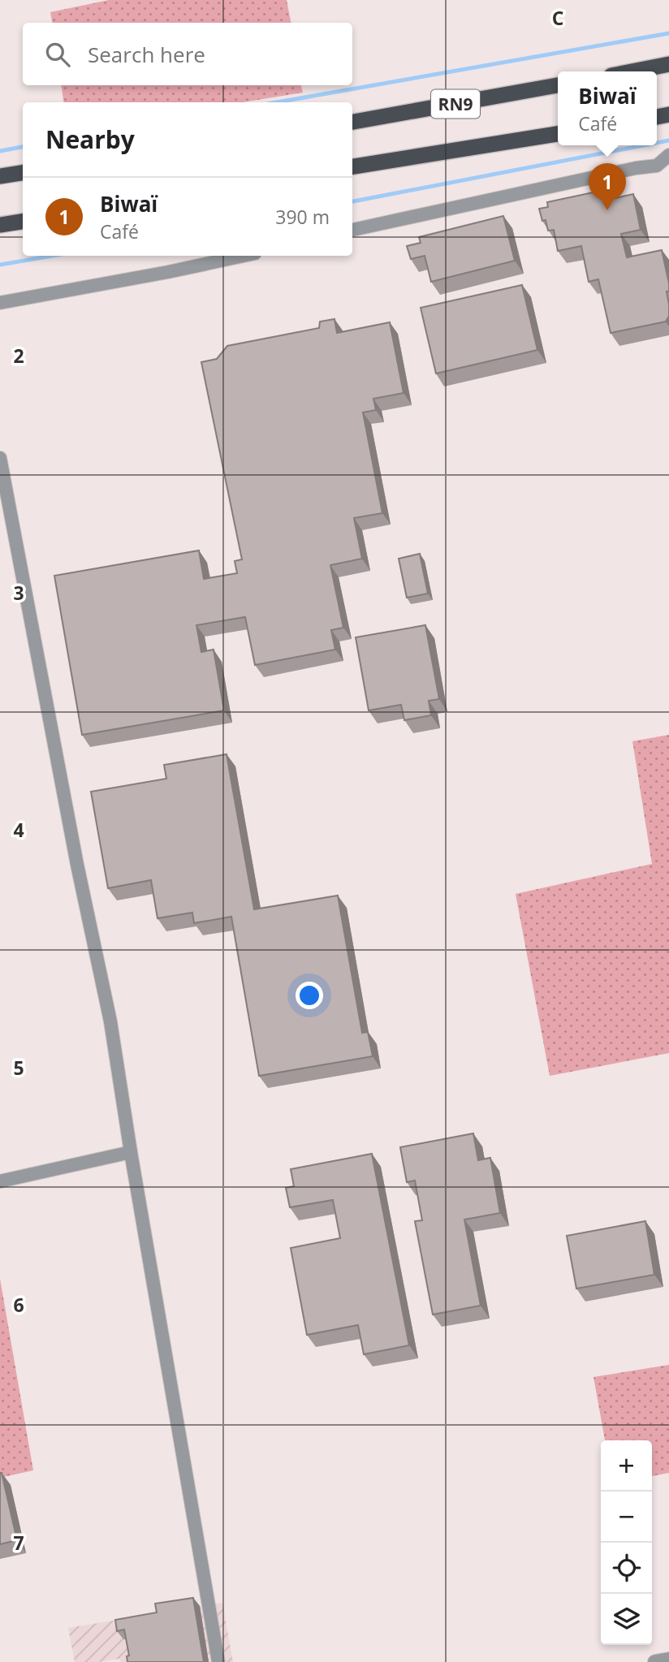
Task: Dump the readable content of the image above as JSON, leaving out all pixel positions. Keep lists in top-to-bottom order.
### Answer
{
  "streets": {
    "highway": ["RN9"]
  },
  "page": {
    "search": "Search here",
    "popup": ["Biwaï", "Café"],
    "heading": "Nearby",
    "pins": "1",
    "list": [
      {
        "mark": "1",
        "name": "Biwaï",
        "note": "Café",
        "value": "390 m"
      }
    ],
    "map_buttons": ["+", "−"]
  },
  "grid": {
    "columns": ["C"],
    "rows": [
      "2",
      "3",
      "4",
      "5",
      "6",
      "7"
    ]
  }
}
